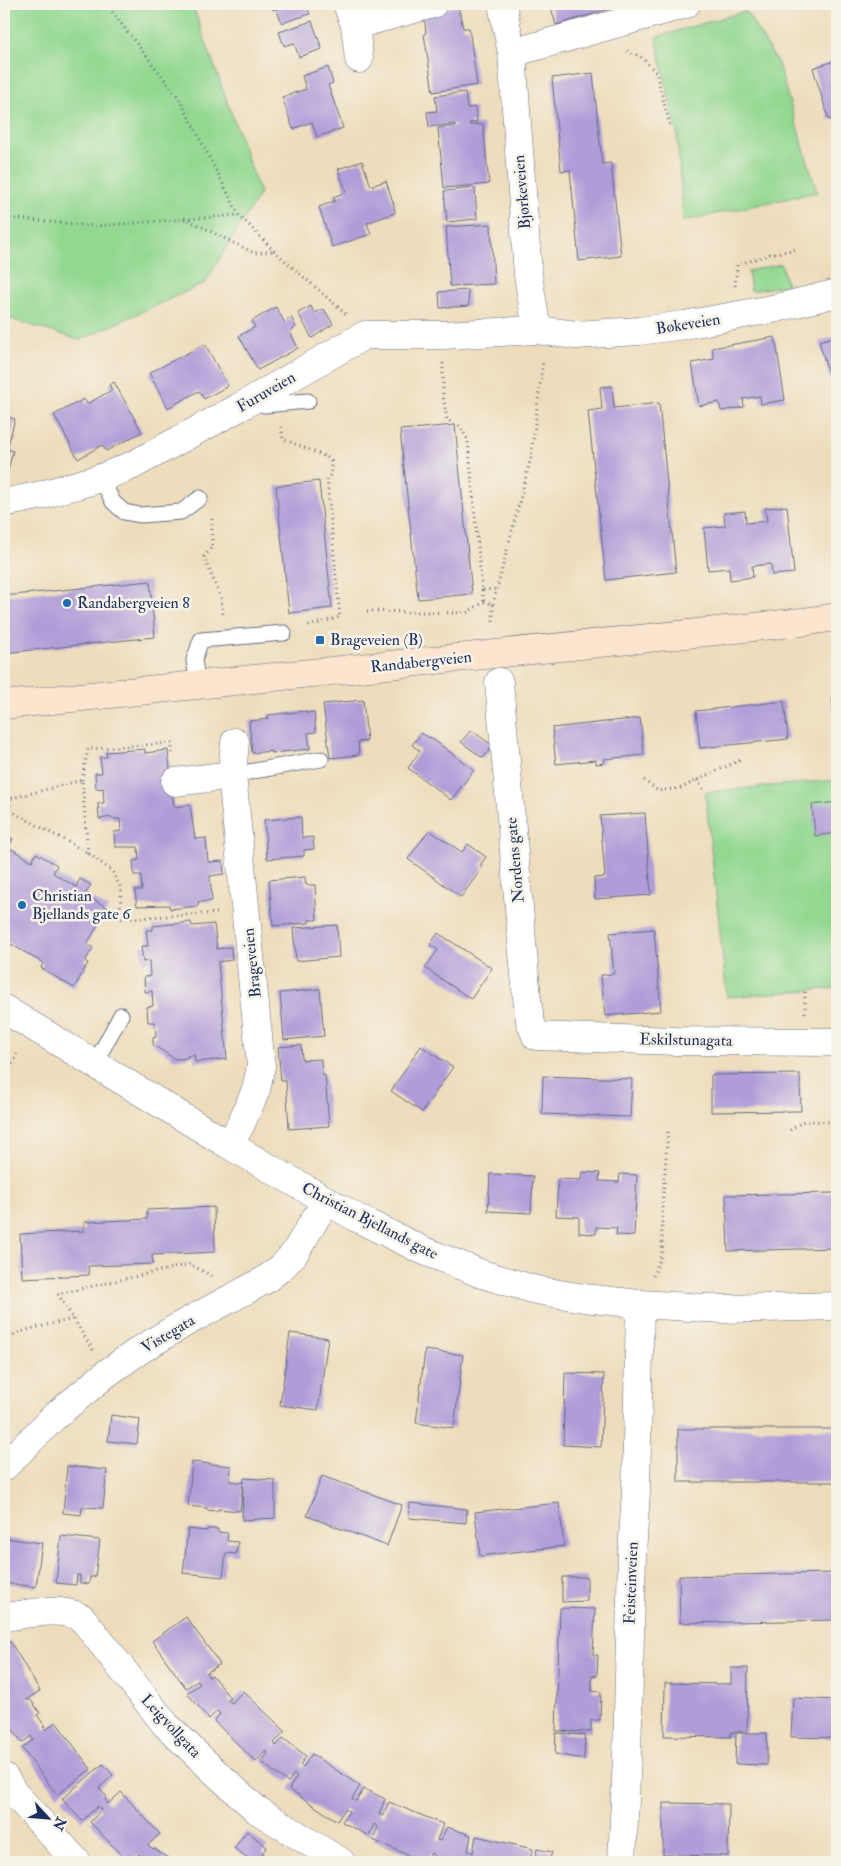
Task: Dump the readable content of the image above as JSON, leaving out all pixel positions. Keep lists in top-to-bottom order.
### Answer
{
  "streets": {
    "main road": ["Randabergveien"],
    "street": [
      "Bjørkeveien",
      "Bøkeveien",
      "Furuveien",
      "Nordens gate",
      "Brageveien",
      "Eskilstunagata",
      "Christian Bjellands gate",
      "Vistegata",
      "Feisteinveien",
      "Leigvollgata"
    ]
  },
  "crossings": [
    ["Bjørkeveien", "Bøkeveien"],
    ["Bjørkeveien", "Furuveien"],
    ["Bøkeveien", "Furuveien"],
    ["Nordens gate", "Eskilstunagata"],
    ["Brageveien", "Christian Bjellands gate"],
    ["Christian Bjellands gate", "Vistegata"],
    ["Christian Bjellands gate", "Feisteinveien"]
  ],
  "places": {
    "other": ["Randabergveien 8", "Christian Bjellands gate 6"],
    "transit": ["Brageveien (B)"]
  },
  "north": "bottom right"
}
